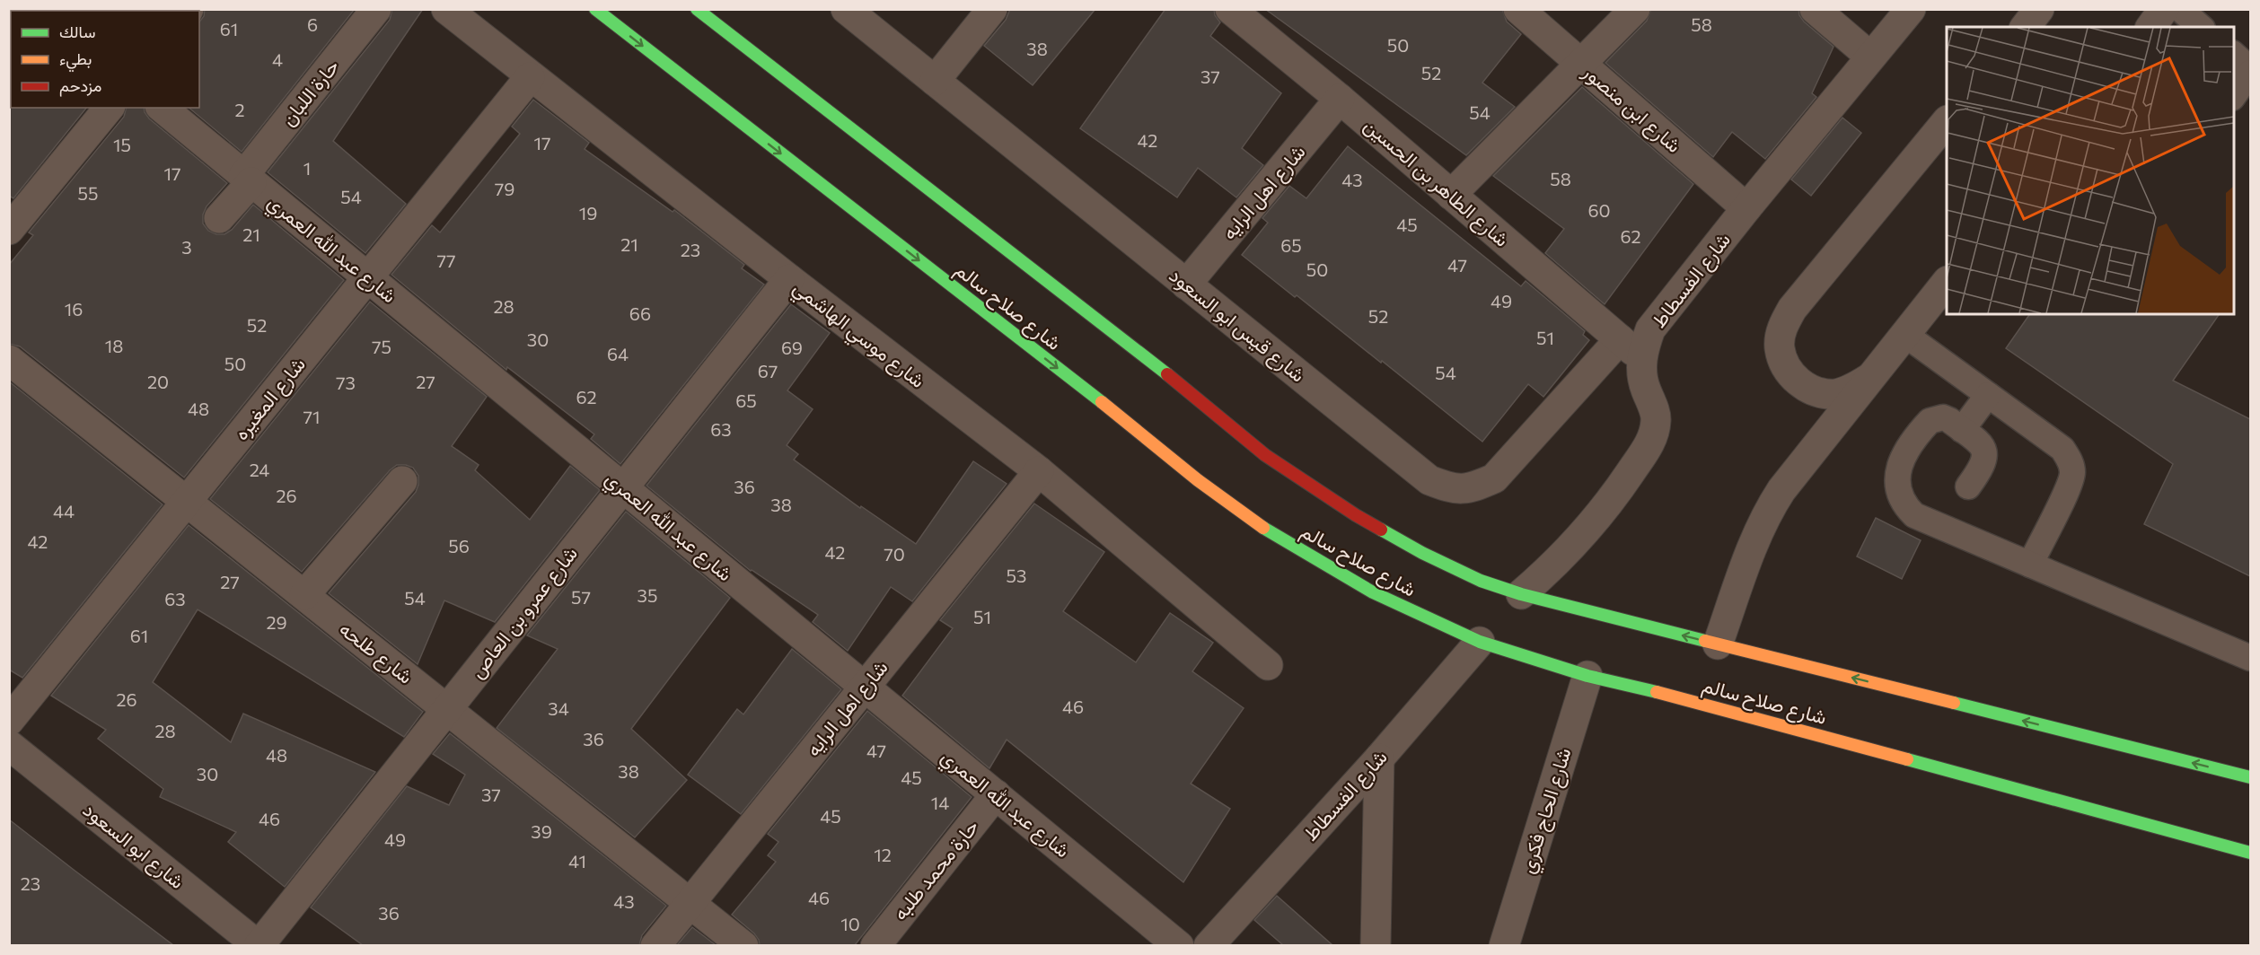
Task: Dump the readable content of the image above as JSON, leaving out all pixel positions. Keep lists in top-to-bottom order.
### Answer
{
  "streets": {
    "highway": ["شارع صلاح سالم"],
    "street": [
      "حارة اللبان",
      "شارع ابن منصور",
      "شارع الطاهر بن الحسين",
      "شارع اهل الرايه",
      "شارع عبد الله العمري",
      "شارع الفسطاط",
      "شارع قيس ابو السعود",
      "شارع موسي الهاشمي",
      "شارع المغيره",
      "شارع عمرو بن العاص",
      "شارع طلحه",
      "شارع الحاج فكري",
      "شارع ابو السعود",
      "حارة محمد طلبه"
    ]
  },
  "crossings": [
    ["حارة اللبان", "شارع عبد الله العمري"],
    ["شارع ابن منصور", "شارع الفسطاط"],
    ["شارع الطاهر بن الحسين", "شارع اهل الرايه"],
    ["شارع الطاهر بن الحسين", "شارع الفسطاط"],
    ["شارع الطاهر بن الحسين", "شارع قيس ابو السعود"],
    ["شارع اهل الرايه", "شارع عبد الله العمري"],
    ["شارع اهل الرايه", "شارع قيس ابو السعود"],
    ["شارع اهل الرايه", "شارع موسي الهاشمي"],
    ["شارع اهل الرايه", "شارع طلحه"],
    ["شارع عبد الله العمري", "شارع المغيره"],
    ["شارع عبد الله العمري", "شارع عمرو بن العاص"],
    ["شارع عبد الله العمري", "حارة محمد طلبه"],
    ["شارع الفسطاط", "شارع صلاح سالم"],
    ["شارع صلاح سالم", "شارع الحاج فكري"],
    ["شارع موسي الهاشمي", "شارع المغيره"],
    ["شارع موسي الهاشمي", "شارع عمرو بن العاص"],
    ["شارع المغيره", "شارع طلحه"],
    ["شارع عمرو بن العاص", "شارع طلحه"],
    ["شارع عمرو بن العاص", "شارع ابو السعود"]
  ],
  "house_numbers": [
    "6",
    "58",
    "61",
    "50",
    "38",
    "4",
    "52",
    "37",
    "2",
    "54",
    "42",
    "17",
    "15",
    "1",
    "17",
    "58",
    "43",
    "79",
    "55",
    "54",
    "60",
    "19",
    "45",
    "21",
    "62",
    "21",
    "65",
    "3",
    "23",
    "77",
    "47",
    "50",
    "49",
    "28",
    "16",
    "66",
    "52",
    "52",
    "51",
    "30",
    "18",
    "75",
    "69",
    "64",
    "50",
    "67",
    "54",
    "20",
    "27",
    "73",
    "62",
    "65",
    "48",
    "71",
    "63",
    "24",
    "36",
    "26",
    "38",
    "44",
    "42",
    "56",
    "42",
    "70",
    "53",
    "27",
    "35",
    "57",
    "54",
    "63",
    "51",
    "29",
    "61",
    "26",
    "46",
    "34",
    "28",
    "36",
    "47",
    "48",
    "38",
    "30",
    "45",
    "37",
    "14",
    "45",
    "46",
    "39",
    "49",
    "12",
    "41",
    "23",
    "46",
    "43",
    "36",
    "10"
  ],
  "legend": ["سالك", "بطيء", "مزدحم"]
}
